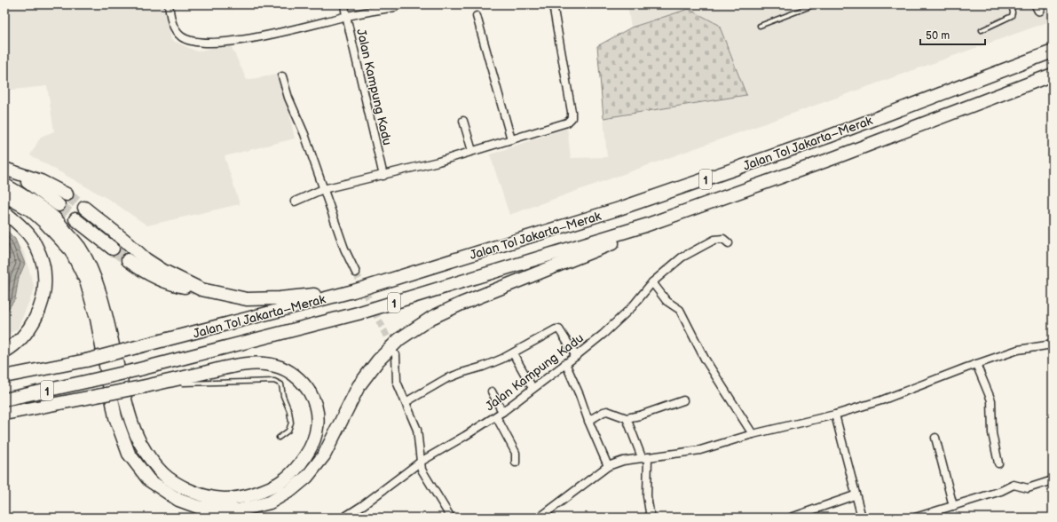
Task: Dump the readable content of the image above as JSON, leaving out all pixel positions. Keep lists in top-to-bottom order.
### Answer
{
  "streets": {
    "highway": ["Jalan Tol Jakarta–Merak", "1"],
    "street": ["Jalan Kampung Kadu"]
  },
  "scale_bar": "50 m"
}
